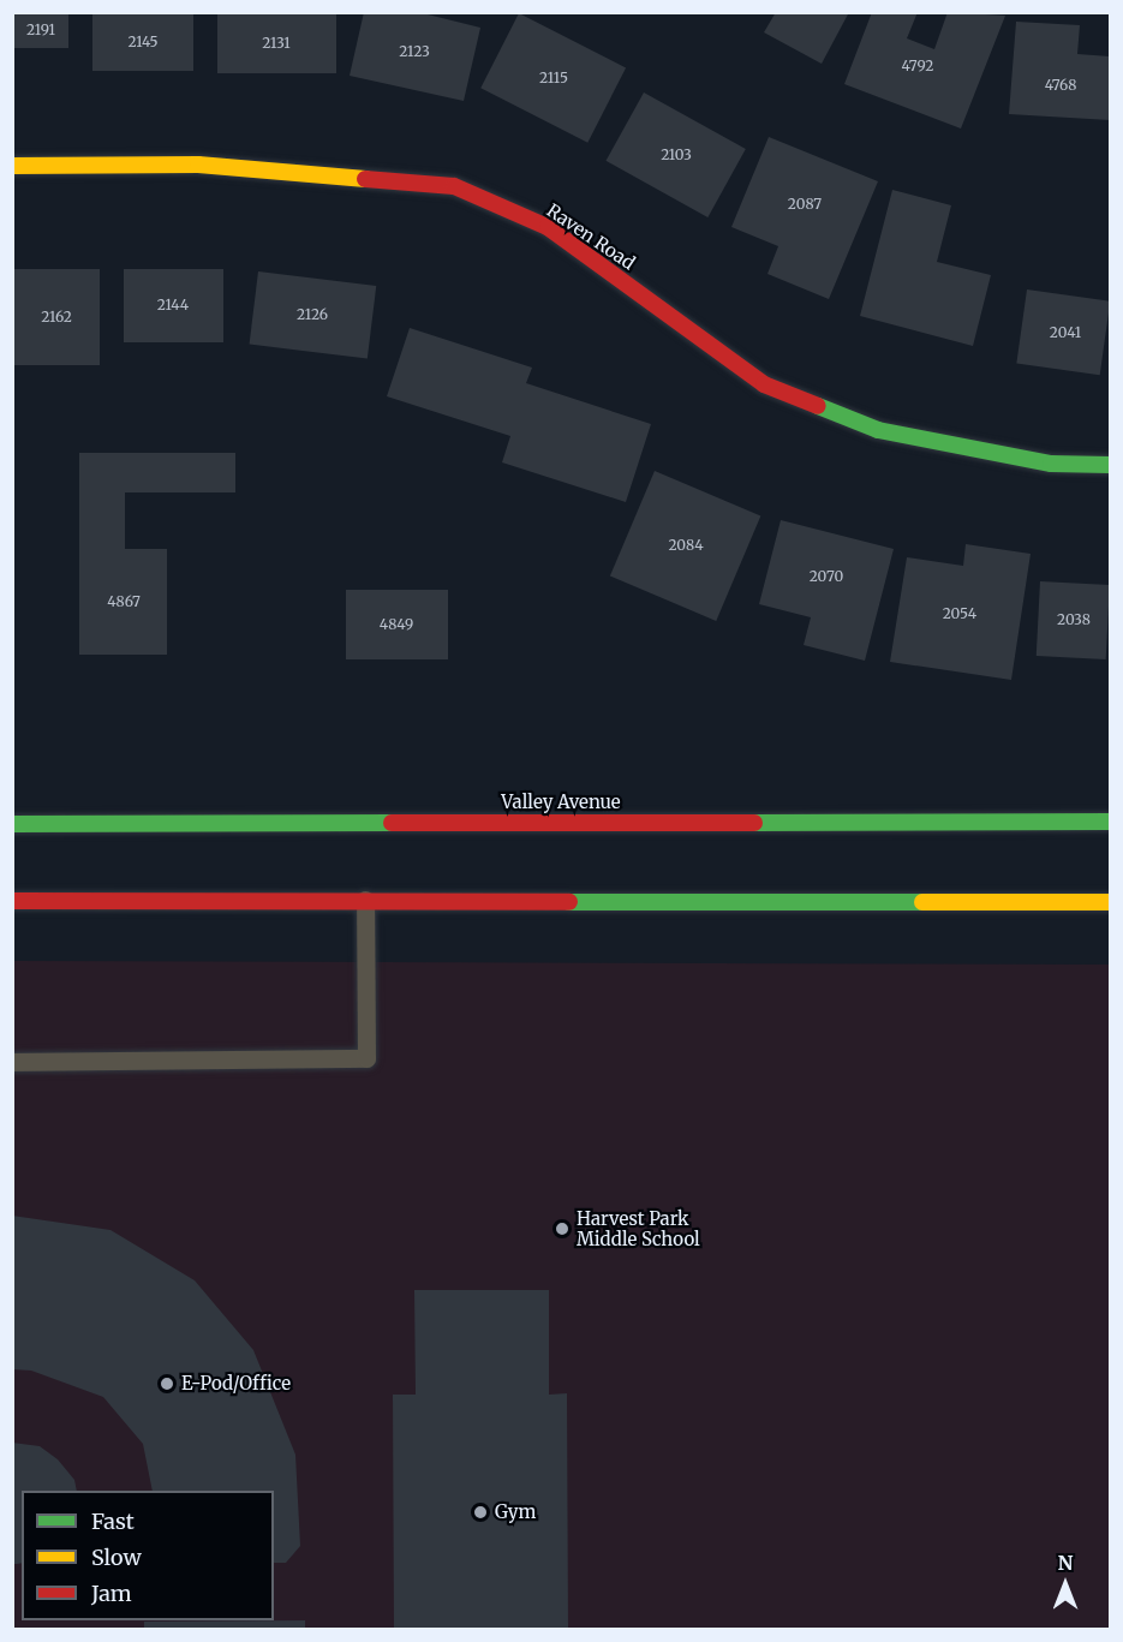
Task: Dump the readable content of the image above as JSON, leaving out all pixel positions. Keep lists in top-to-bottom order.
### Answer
{
  "streets": {
    "main road": ["Raven Road", "Valley Avenue"]
  },
  "places": ["Harvest Park Middle School", "E-Pod/Office", "Gym"],
  "house_numbers": [
    "2191",
    "2145",
    "2131",
    "2123",
    "4792",
    "2115",
    "4768",
    "2103",
    "2087",
    "2144",
    "2126",
    "2162",
    "2041",
    "2084",
    "2070",
    "4867",
    "2054",
    "2038",
    "4849"
  ],
  "legend": ["Fast", "Slow", "Jam"],
  "north": "top"
}
